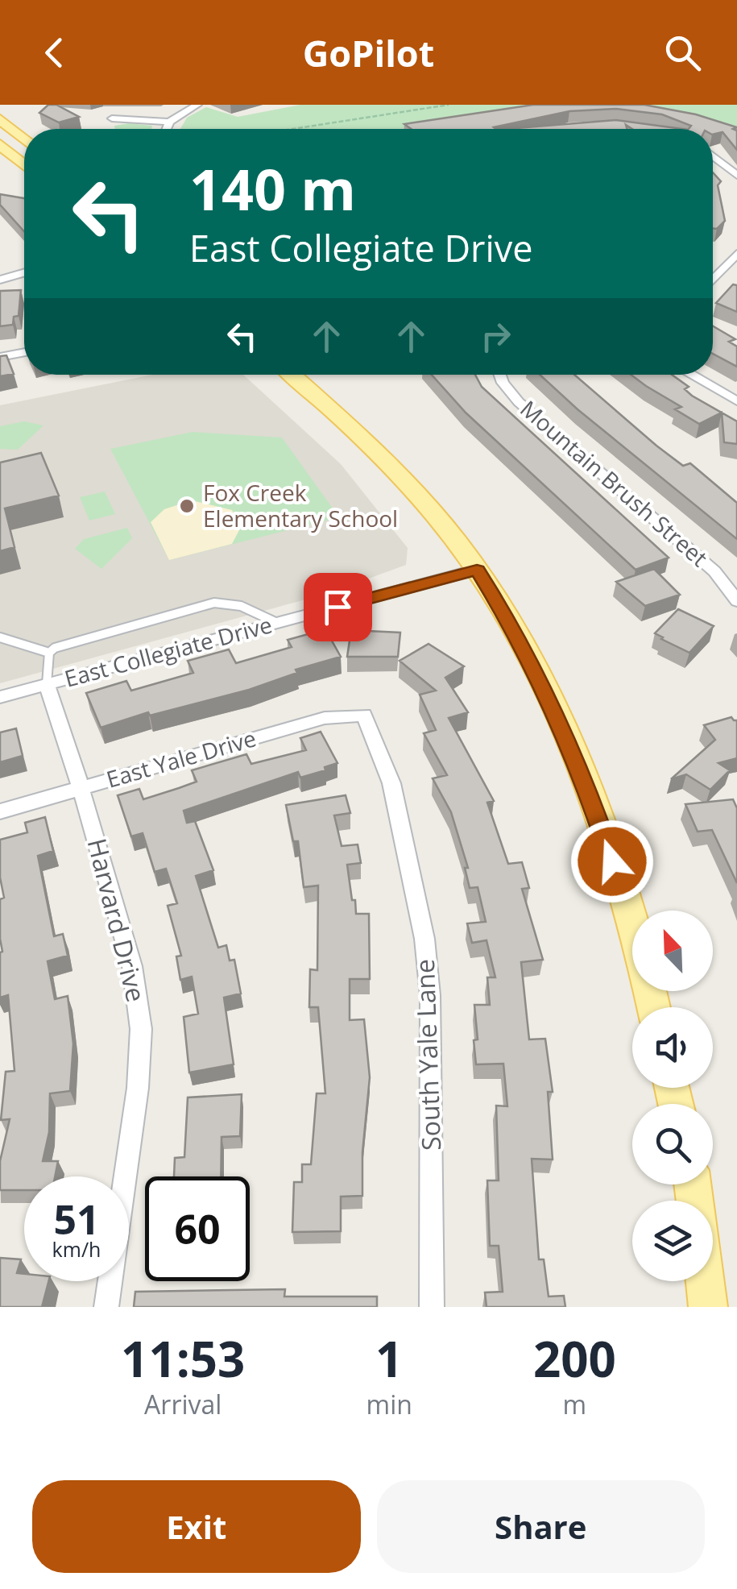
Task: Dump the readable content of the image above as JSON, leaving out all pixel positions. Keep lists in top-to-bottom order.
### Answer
{
  "streets": {
    "street": [
      "Mountain Brush Street",
      "East Collegiate Drive",
      "East Yale Drive",
      "Harvard Drive",
      "South Yale Lane"
    ]
  },
  "crossings": [
    ["East Collegiate Drive", "Harvard Drive"],
    ["East Yale Drive", "Harvard Drive"],
    ["East Yale Drive", "South Yale Lane"]
  ],
  "places": ["Fox Creek Elementary School"],
  "north": "top left",
  "page": {
    "header": "GoPilot",
    "turn": ["140 m", "East Collegiate Drive"],
    "speed": "51 km/h",
    "limit": "60",
    "eta": [
      "11:53",
      "Arrival",
      "1",
      "min",
      "200",
      "m"
    ],
    "buttons": ["Exit", "Share"]
  }
}
